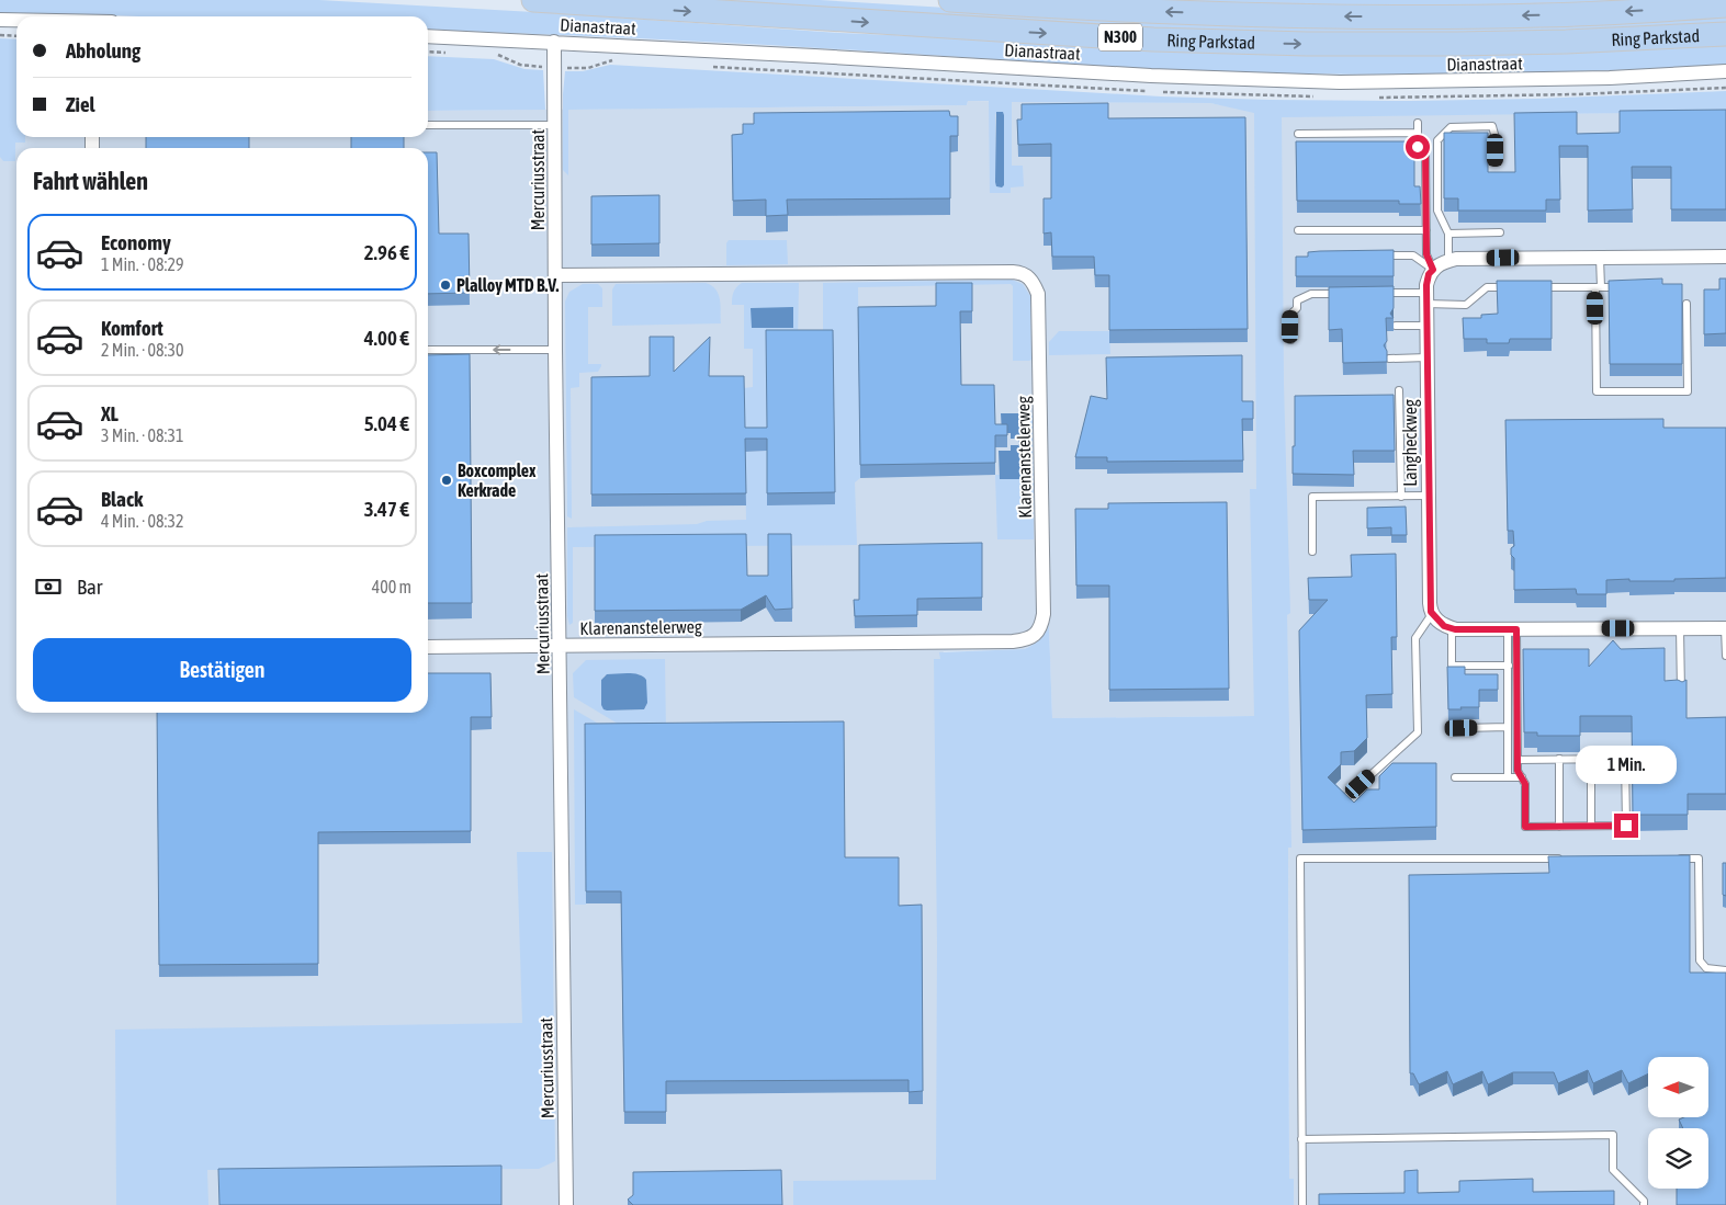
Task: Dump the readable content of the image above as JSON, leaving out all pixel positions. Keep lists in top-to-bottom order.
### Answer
{
  "streets": {
    "highway": ["N300", "Ring Parkstad"],
    "street": [
      "Dianastraat",
      "Mercuriusstraat",
      "Langheckweg",
      "Klarenanstelerweg"
    ]
  },
  "crossings": [
    ["Dianastraat", "Mercuriusstraat"],
    ["Mercuriusstraat", "Klarenanstelerweg"]
  ],
  "places": ["Plalloy MTD B.V.", "Boxcomplex Kerkrade"],
  "north": "left",
  "page": {
    "banner": ["Abholung", "Ziel"],
    "heading": "Fahrt wählen",
    "list": [
      {
        "name": "Economy",
        "note": "1 Min. · 08:29",
        "value": "2.96 €"
      },
      {
        "name": "Komfort",
        "note": "2 Min. · 08:30",
        "value": "4.00 €"
      },
      {
        "name": "XL",
        "note": "3 Min. · 08:31",
        "value": "5.04 €"
      },
      {
        "name": "Black",
        "note": "4 Min. · 08:32",
        "value": "3.47 €"
      }
    ],
    "pay": ["Bar", "400 m"],
    "buttons": "Bestätigen",
    "bubble": "1 Min."
  }
}
